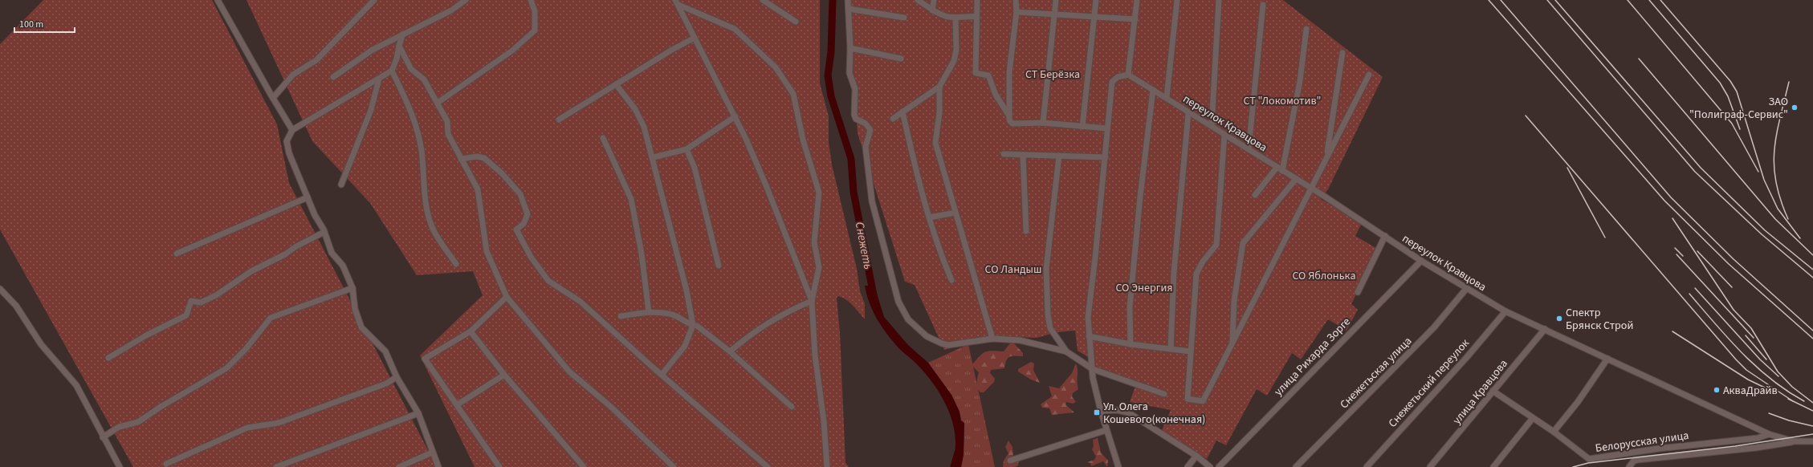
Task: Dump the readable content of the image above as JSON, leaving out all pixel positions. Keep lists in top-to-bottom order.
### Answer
{
  "streets": {
    "street": [
      "переулок Кравцова",
      "улица Рихарда Зорге",
      "Снежетьская улица",
      "Снежетьский переулок",
      "улица Кравцова",
      "Белорусская улица"
    ]
  },
  "crossings": [
    ["переулок Кравцова", "улица Рихарда Зорге"],
    ["переулок Кравцова", "Снежетьская улица"],
    ["переулок Кравцова", "Снежетьский переулок"],
    ["переулок Кравцова", "улица Кравцова"],
    ["переулок Кравцова", "Белорусская улица"],
    ["улица Кравцова", "Белорусская улица"]
  ],
  "water": ["Снежеть"],
  "parks": [
    "СТ Берёзка",
    "СТ \"Локомотив\"",
    "СО Ландыш",
    "СО Яблонька",
    "СО Энергия"
  ],
  "places": {
    "other": ["ЗАО \"Полиграф-Сервис\"", "Спектр Брянск Строй", "АкваДрайв"],
    "transit": ["Ул. Олега Кошевого(конечная)"]
  },
  "scale_bar": "100 m"
}
